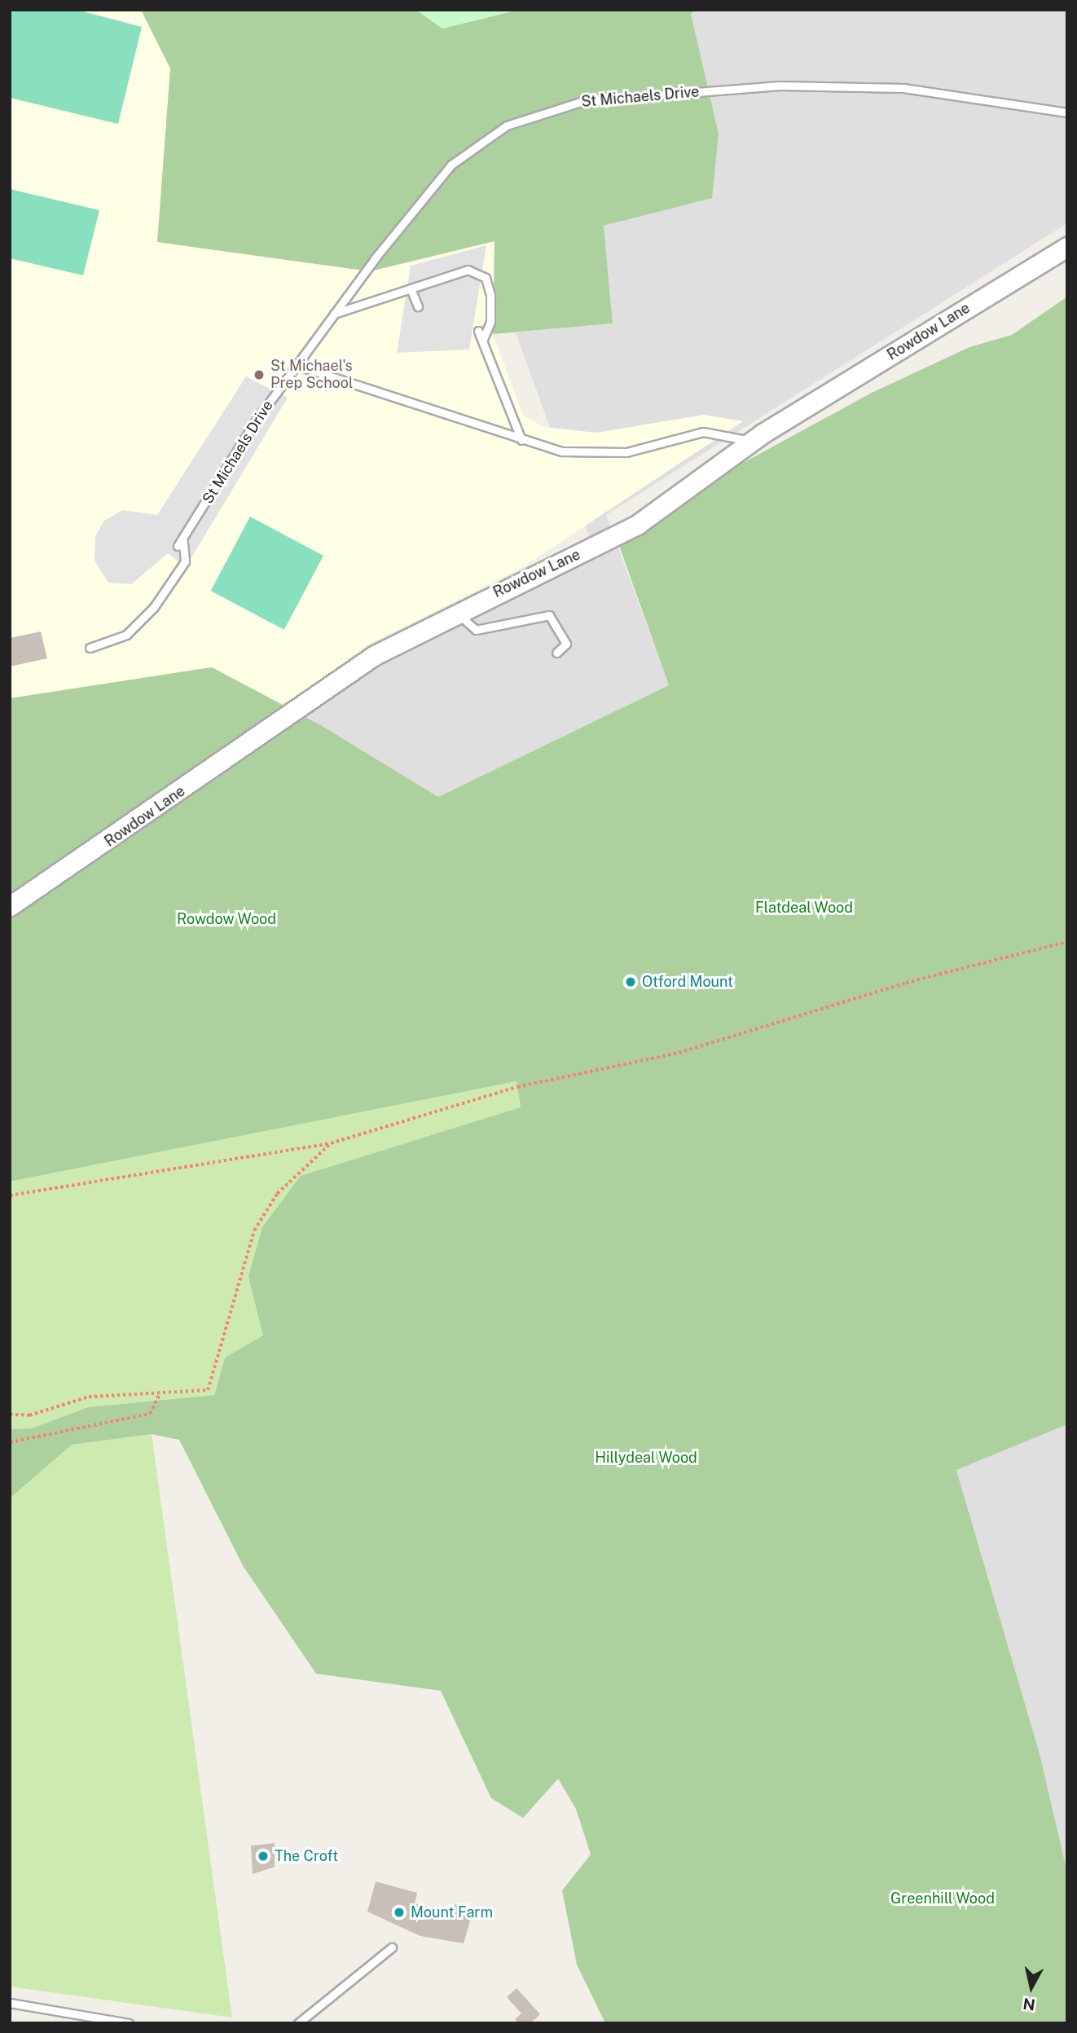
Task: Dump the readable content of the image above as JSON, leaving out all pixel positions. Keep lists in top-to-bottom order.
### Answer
{
  "streets": {
    "street": ["Rowdow Lane"],
    "lane": ["St Michaels Drive"]
  },
  "parks": [
    "Flatdeal Wood",
    "Rowdow Wood",
    "Hillydeal Wood",
    "Greenhill Wood"
  ],
  "places": [
    "St Michael's Prep School",
    "Otford Mount",
    "The Croft",
    "Mount Farm"
  ],
  "north": "bottom"
}
